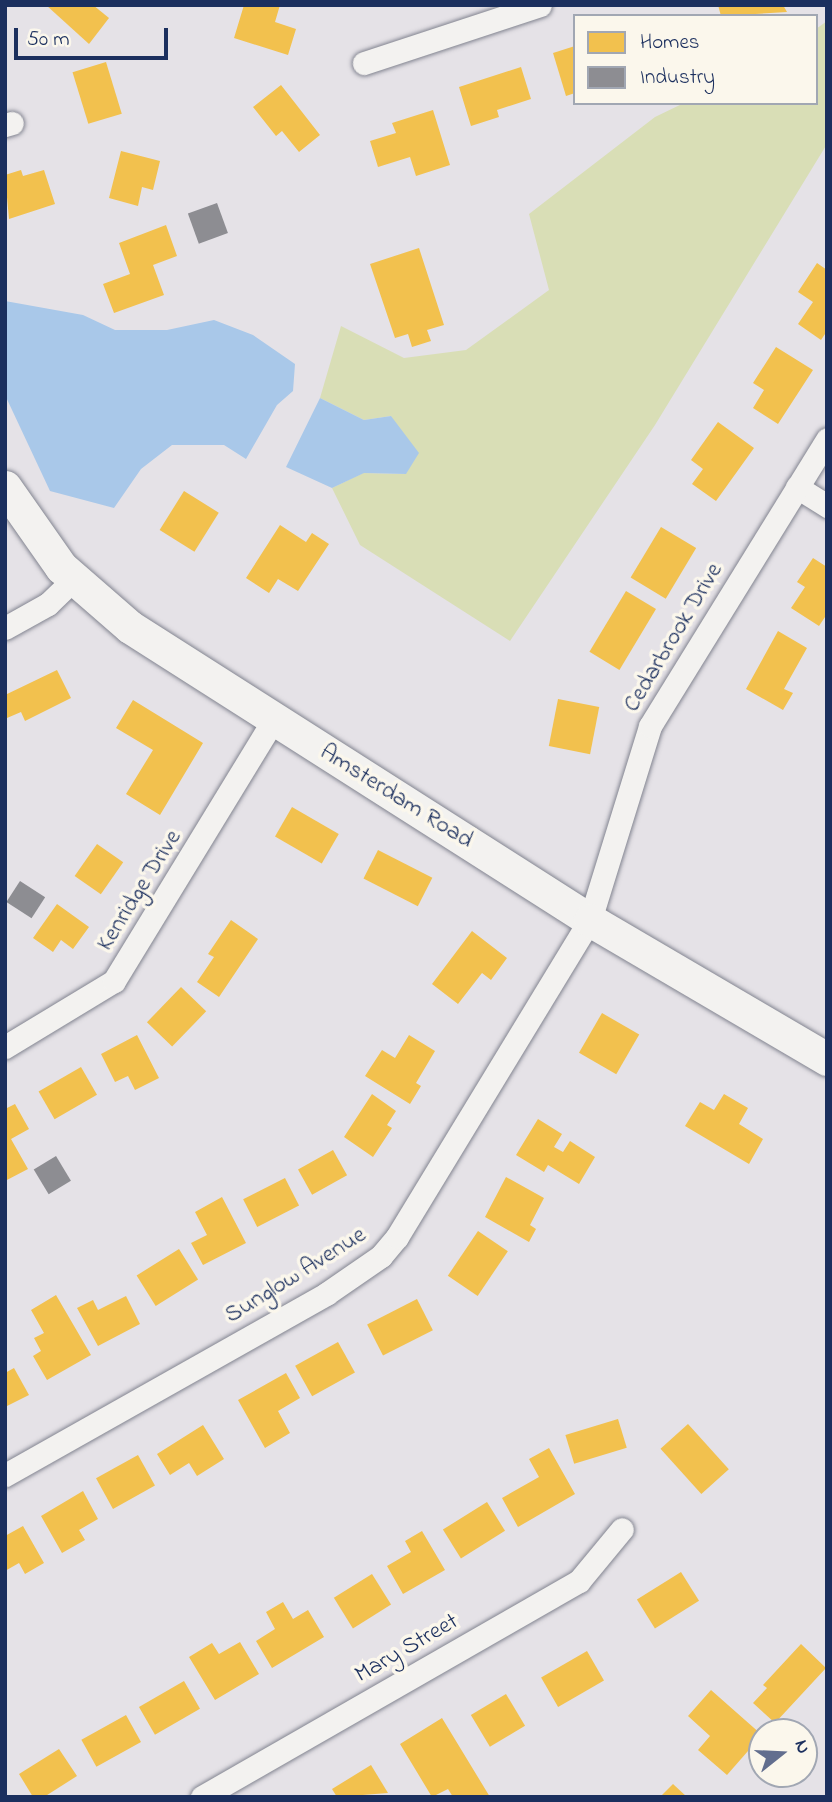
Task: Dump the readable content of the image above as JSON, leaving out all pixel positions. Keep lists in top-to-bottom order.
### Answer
{
  "streets": {
    "main road": ["Amsterdam Road"],
    "street": [
      "Cedarbrook Drive",
      "Kenridge Drive",
      "Sunglow Avenue",
      "Mary Street"
    ]
  },
  "crossings": [
    ["Cedarbrook Drive", "Amsterdam Road"],
    ["Cedarbrook Drive", "Sunglow Avenue"],
    ["Amsterdam Road", "Kenridge Drive"],
    ["Amsterdam Road", "Sunglow Avenue"]
  ],
  "legend": ["Homes", "Industry"],
  "scale_bar": "50 m",
  "north": "right"
}
